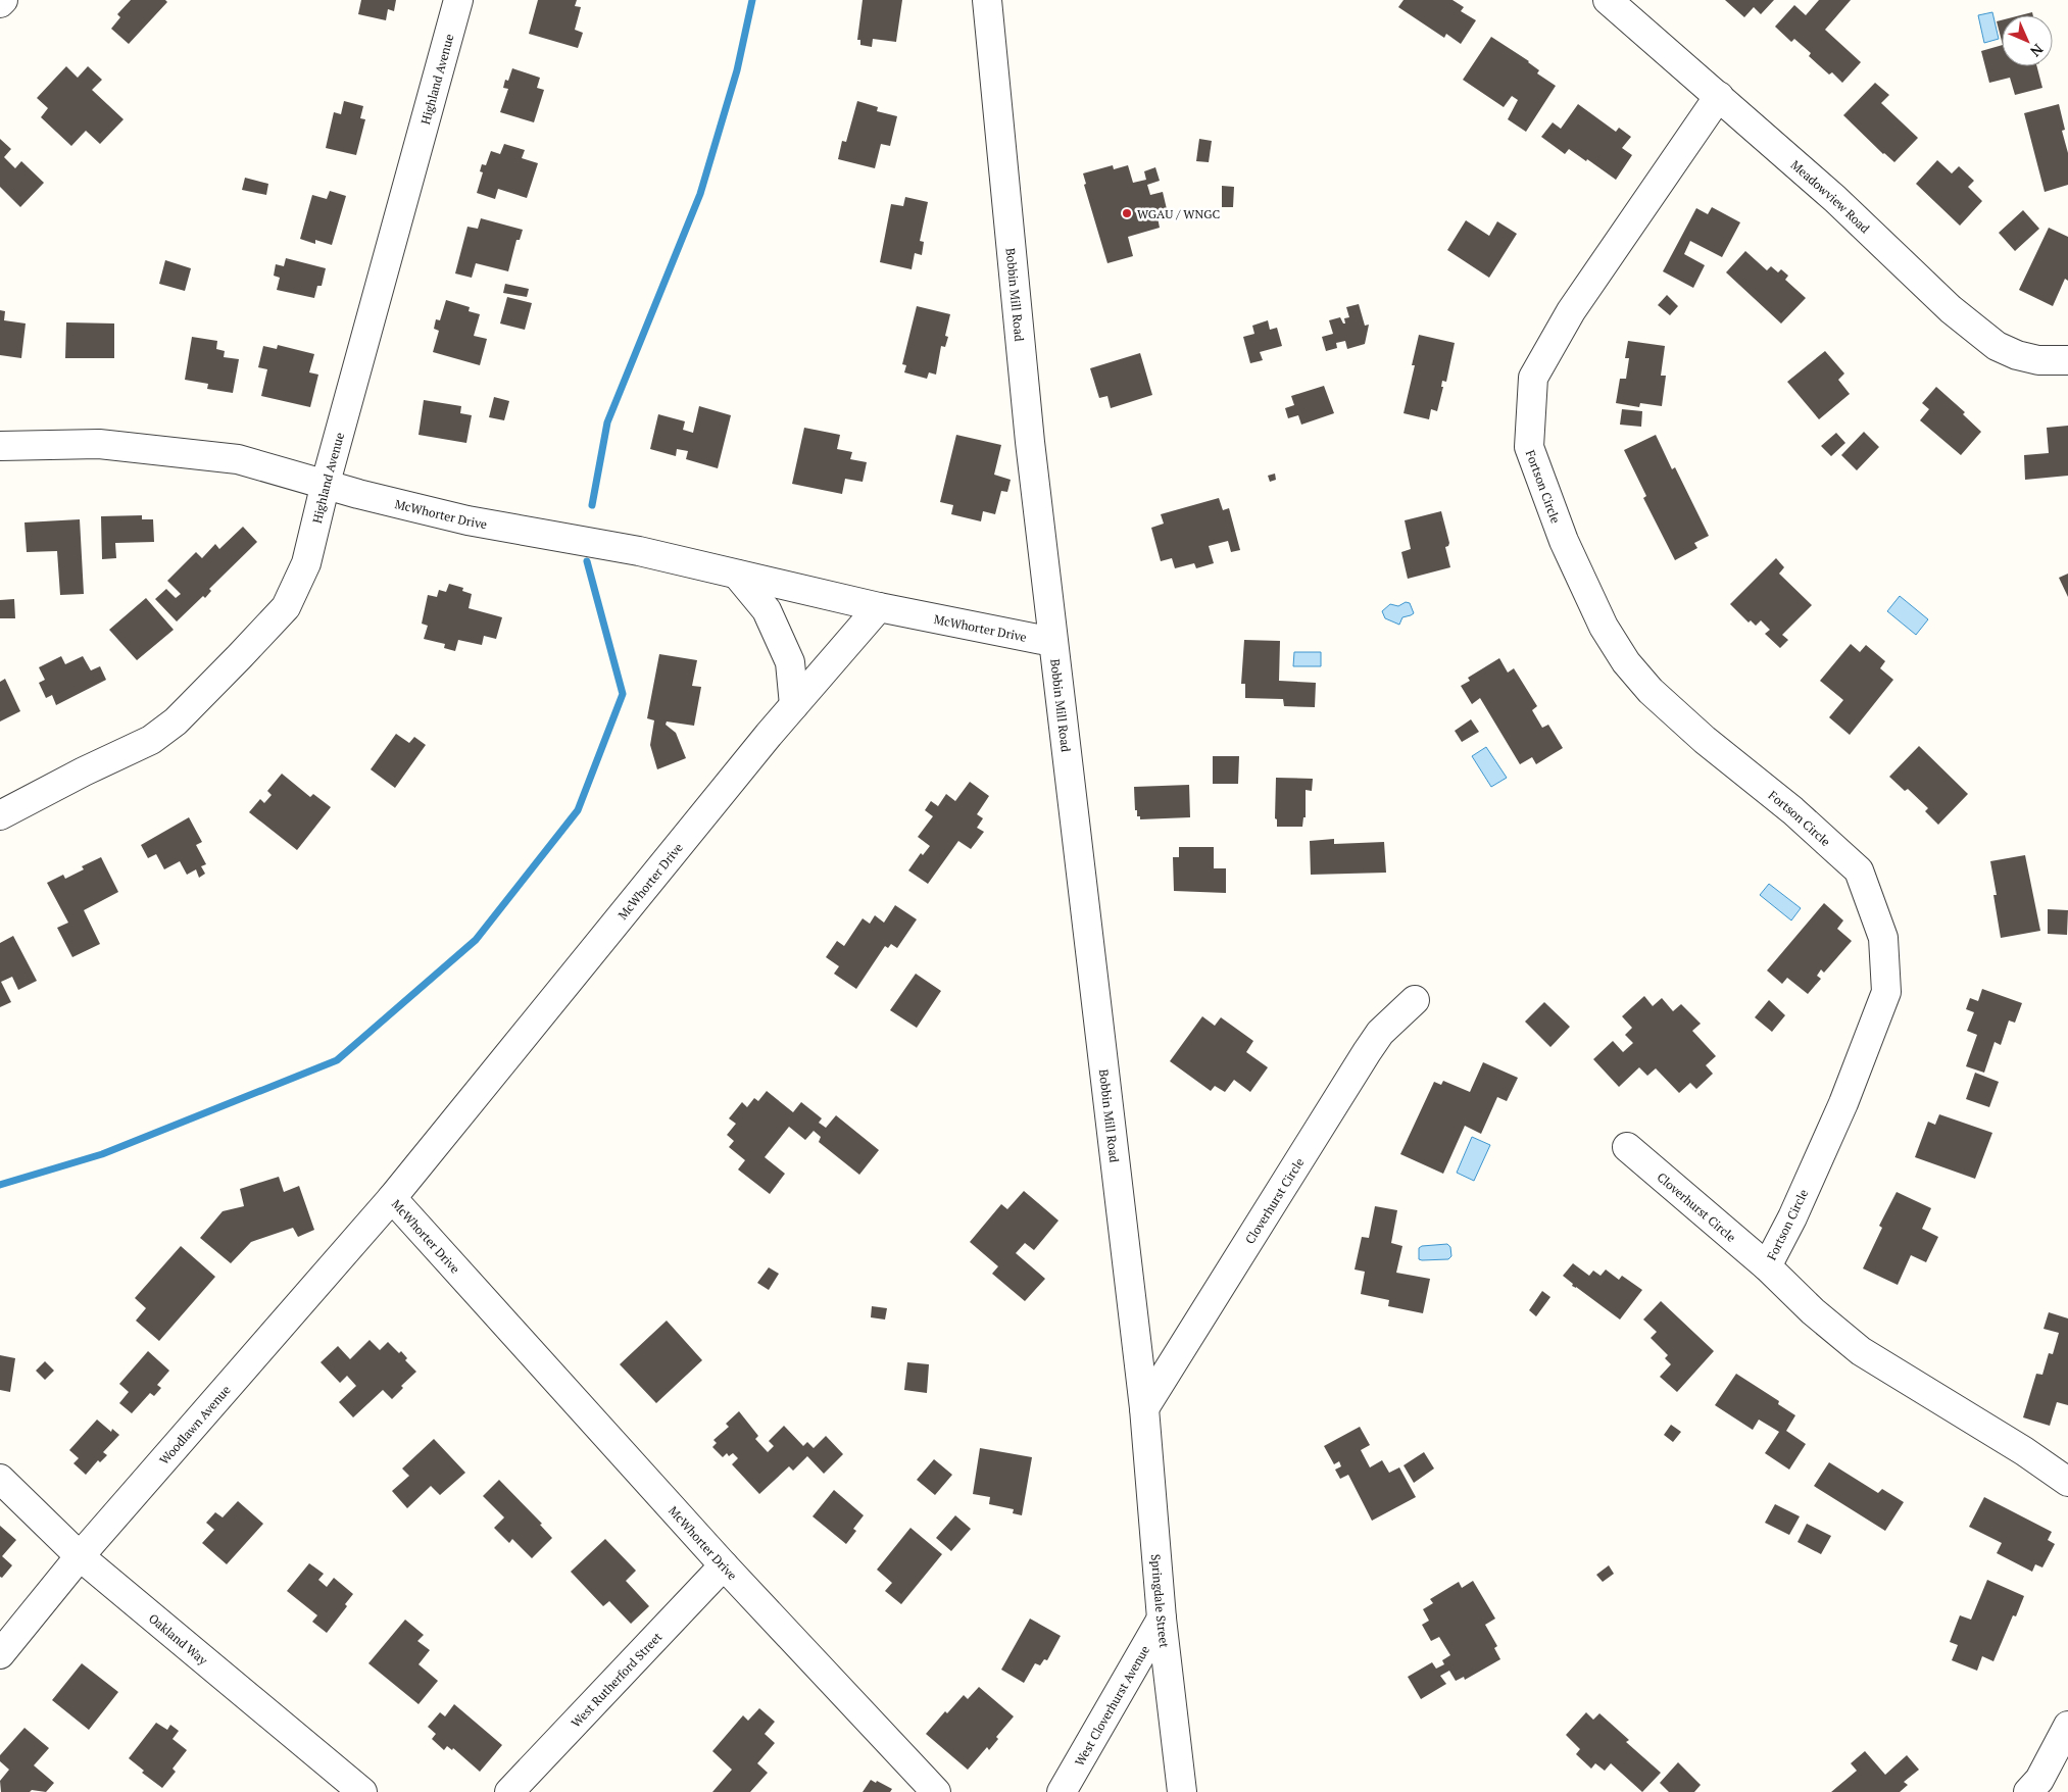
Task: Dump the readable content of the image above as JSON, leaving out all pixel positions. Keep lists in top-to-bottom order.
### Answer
{
  "streets": {
    "street": [
      "Highland Avenue",
      "Meadowview Road",
      "Bobbin Mill Road",
      "Fortson Circle",
      "McWhorter Drive",
      "Cloverhurst Circle",
      "Woodlawn Avenue",
      "Springdale Street",
      "Oakland Way",
      "West Rutherford Street",
      "West Cloverhurst Avenue"
    ]
  },
  "crossings": [
    ["Highland Avenue", "McWhorter Drive"],
    ["Meadowview Road", "Fortson Circle"],
    ["Bobbin Mill Road", "McWhorter Drive"],
    ["Bobbin Mill Road", "Cloverhurst Circle"],
    ["Bobbin Mill Road", "Springdale Street"],
    ["Fortson Circle", "Cloverhurst Circle"],
    ["McWhorter Drive", "Woodlawn Avenue"],
    ["McWhorter Drive", "West Rutherford Street"],
    ["Cloverhurst Circle", "Springdale Street"],
    ["Woodlawn Avenue", "Oakland Way"],
    ["Springdale Street", "West Cloverhurst Avenue"]
  ],
  "places": ["WGAU / WNGC"],
  "north": "bottom right"
}
